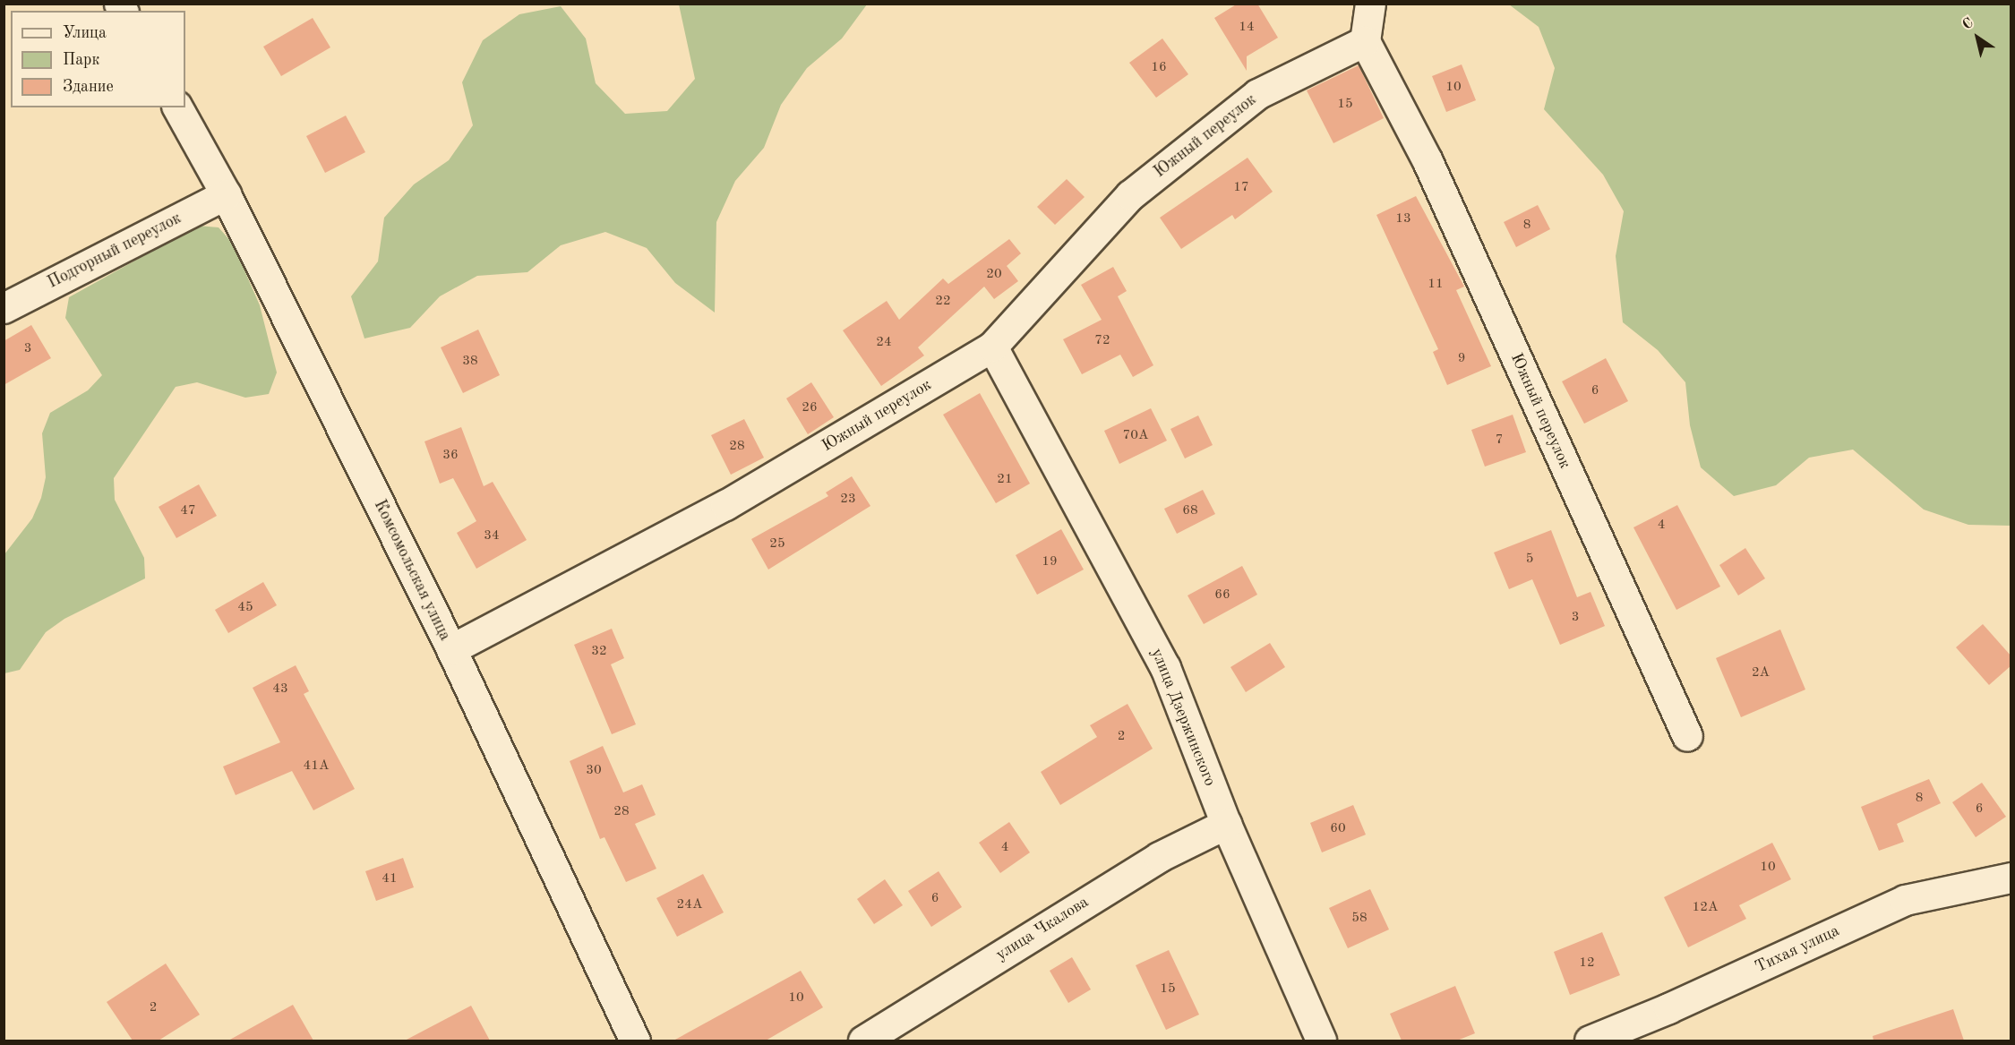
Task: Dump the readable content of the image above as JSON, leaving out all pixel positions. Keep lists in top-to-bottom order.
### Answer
{
  "streets": {
    "street": [
      "Южный переулок",
      "Подгорный переулок",
      "Комсомольская улица",
      "улица Дзержинского",
      "улица Чкалова",
      "Тихая улица"
    ]
  },
  "crossings": [
    ["Южный переулок", "Комсомольская улица"],
    ["Южный переулок", "улица Дзержинского"],
    ["Подгорный переулок", "Комсомольская улица"],
    ["улица Дзержинского", "улица Чкалова"]
  ],
  "house_numbers": [
    "14",
    "16",
    "10",
    "15",
    "17",
    "13",
    "8",
    "20",
    "11",
    "22",
    "72",
    "24",
    "3",
    "9",
    "38",
    "6",
    "26",
    "70А",
    "7",
    "28",
    "36",
    "21",
    "23",
    "47",
    "68",
    "4",
    "34",
    "25",
    "5",
    "19",
    "66",
    "45",
    "3",
    "32",
    "2А",
    "43",
    "2",
    "41А",
    "30",
    "8",
    "6",
    "28",
    "60",
    "4",
    "10",
    "41",
    "6",
    "24А",
    "12А",
    "58",
    "12",
    "15",
    "10",
    "2"
  ],
  "legend": ["Улица", "Парк", "Здание"],
  "north": "top left"
}
